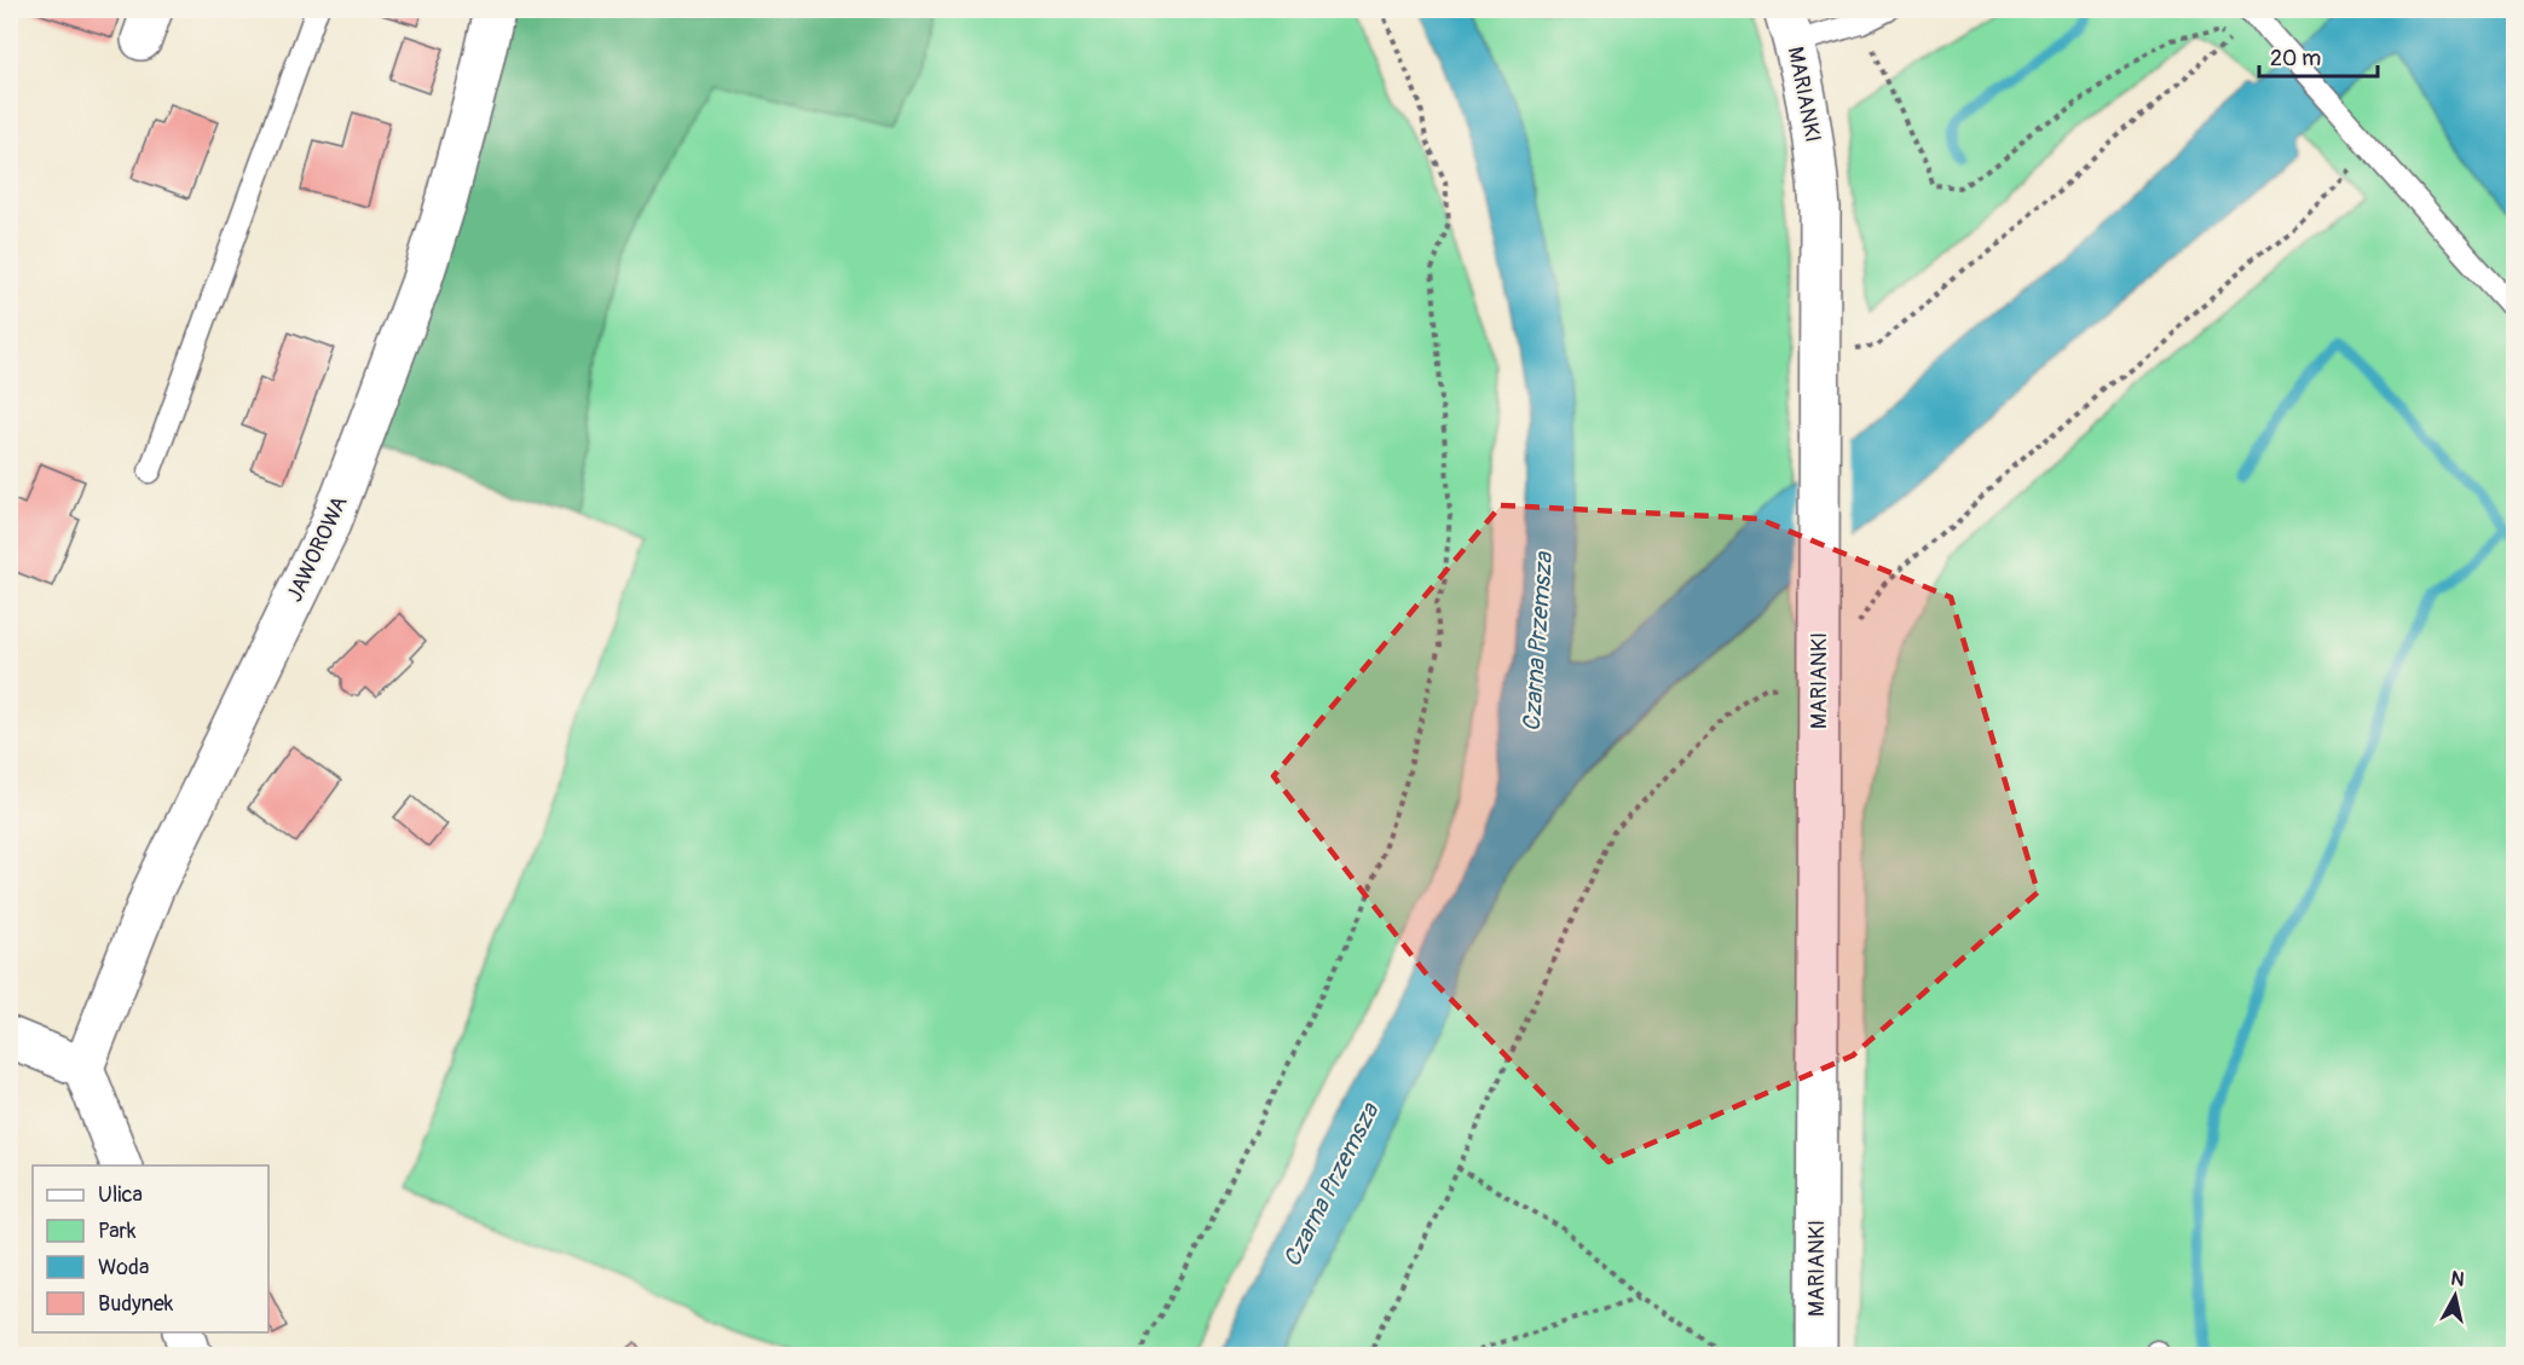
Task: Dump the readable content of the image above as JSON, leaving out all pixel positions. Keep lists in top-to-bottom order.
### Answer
{
  "streets": {
    "street": ["MARIANKI", "JAWOROWA"]
  },
  "water": ["Czarna Przemsza"],
  "legend": [
    "Ulica",
    "Park",
    "Woda",
    "Budynek"
  ],
  "scale_bar": "20 m",
  "north": "top"
}
